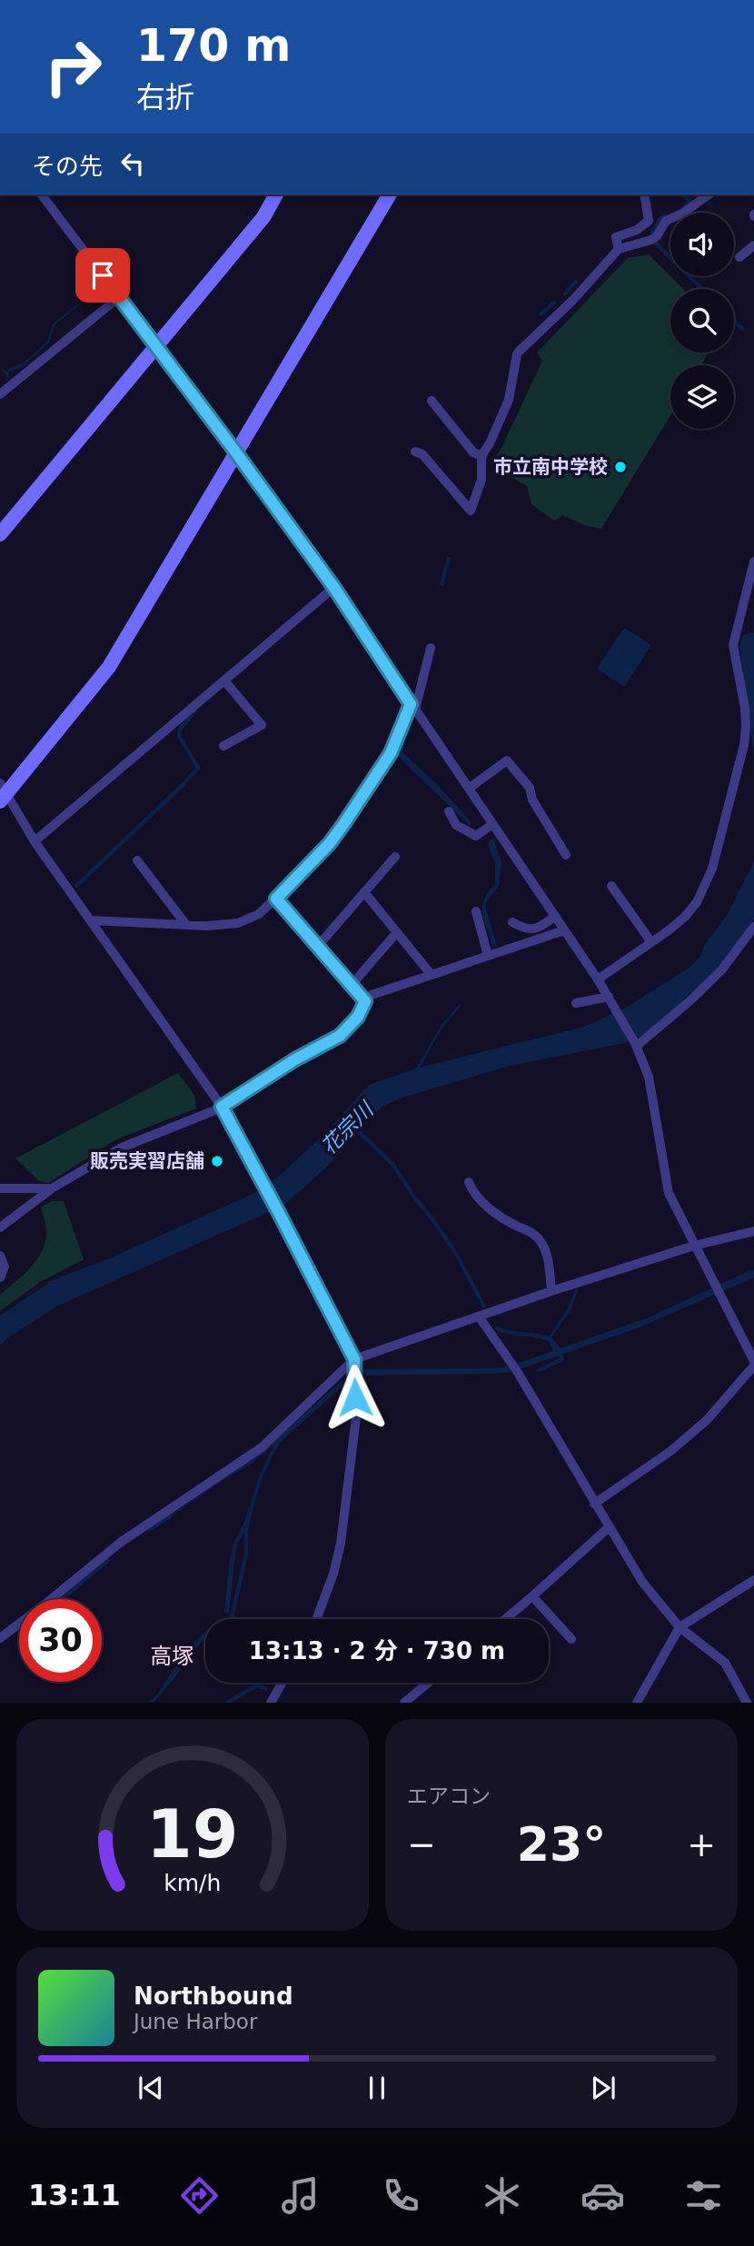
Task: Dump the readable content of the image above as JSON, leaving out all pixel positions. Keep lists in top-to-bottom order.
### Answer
{
  "districts": ["高塚"],
  "water": ["花宗川"],
  "places": ["市立南中学校", "販売実習店舗"],
  "page": {
    "turn": ["170 m", "右折"],
    "then": "その先",
    "limit": "30",
    "trip": "13:13 · 2 分 · 730 m",
    "tile": "エアコン",
    "heat": ["−", "23°", "+"],
    "song": ["Northbound", "June Harbor"],
    "tabs": "13:11",
    "gauge": ["19", "km/h"]
  }
}
